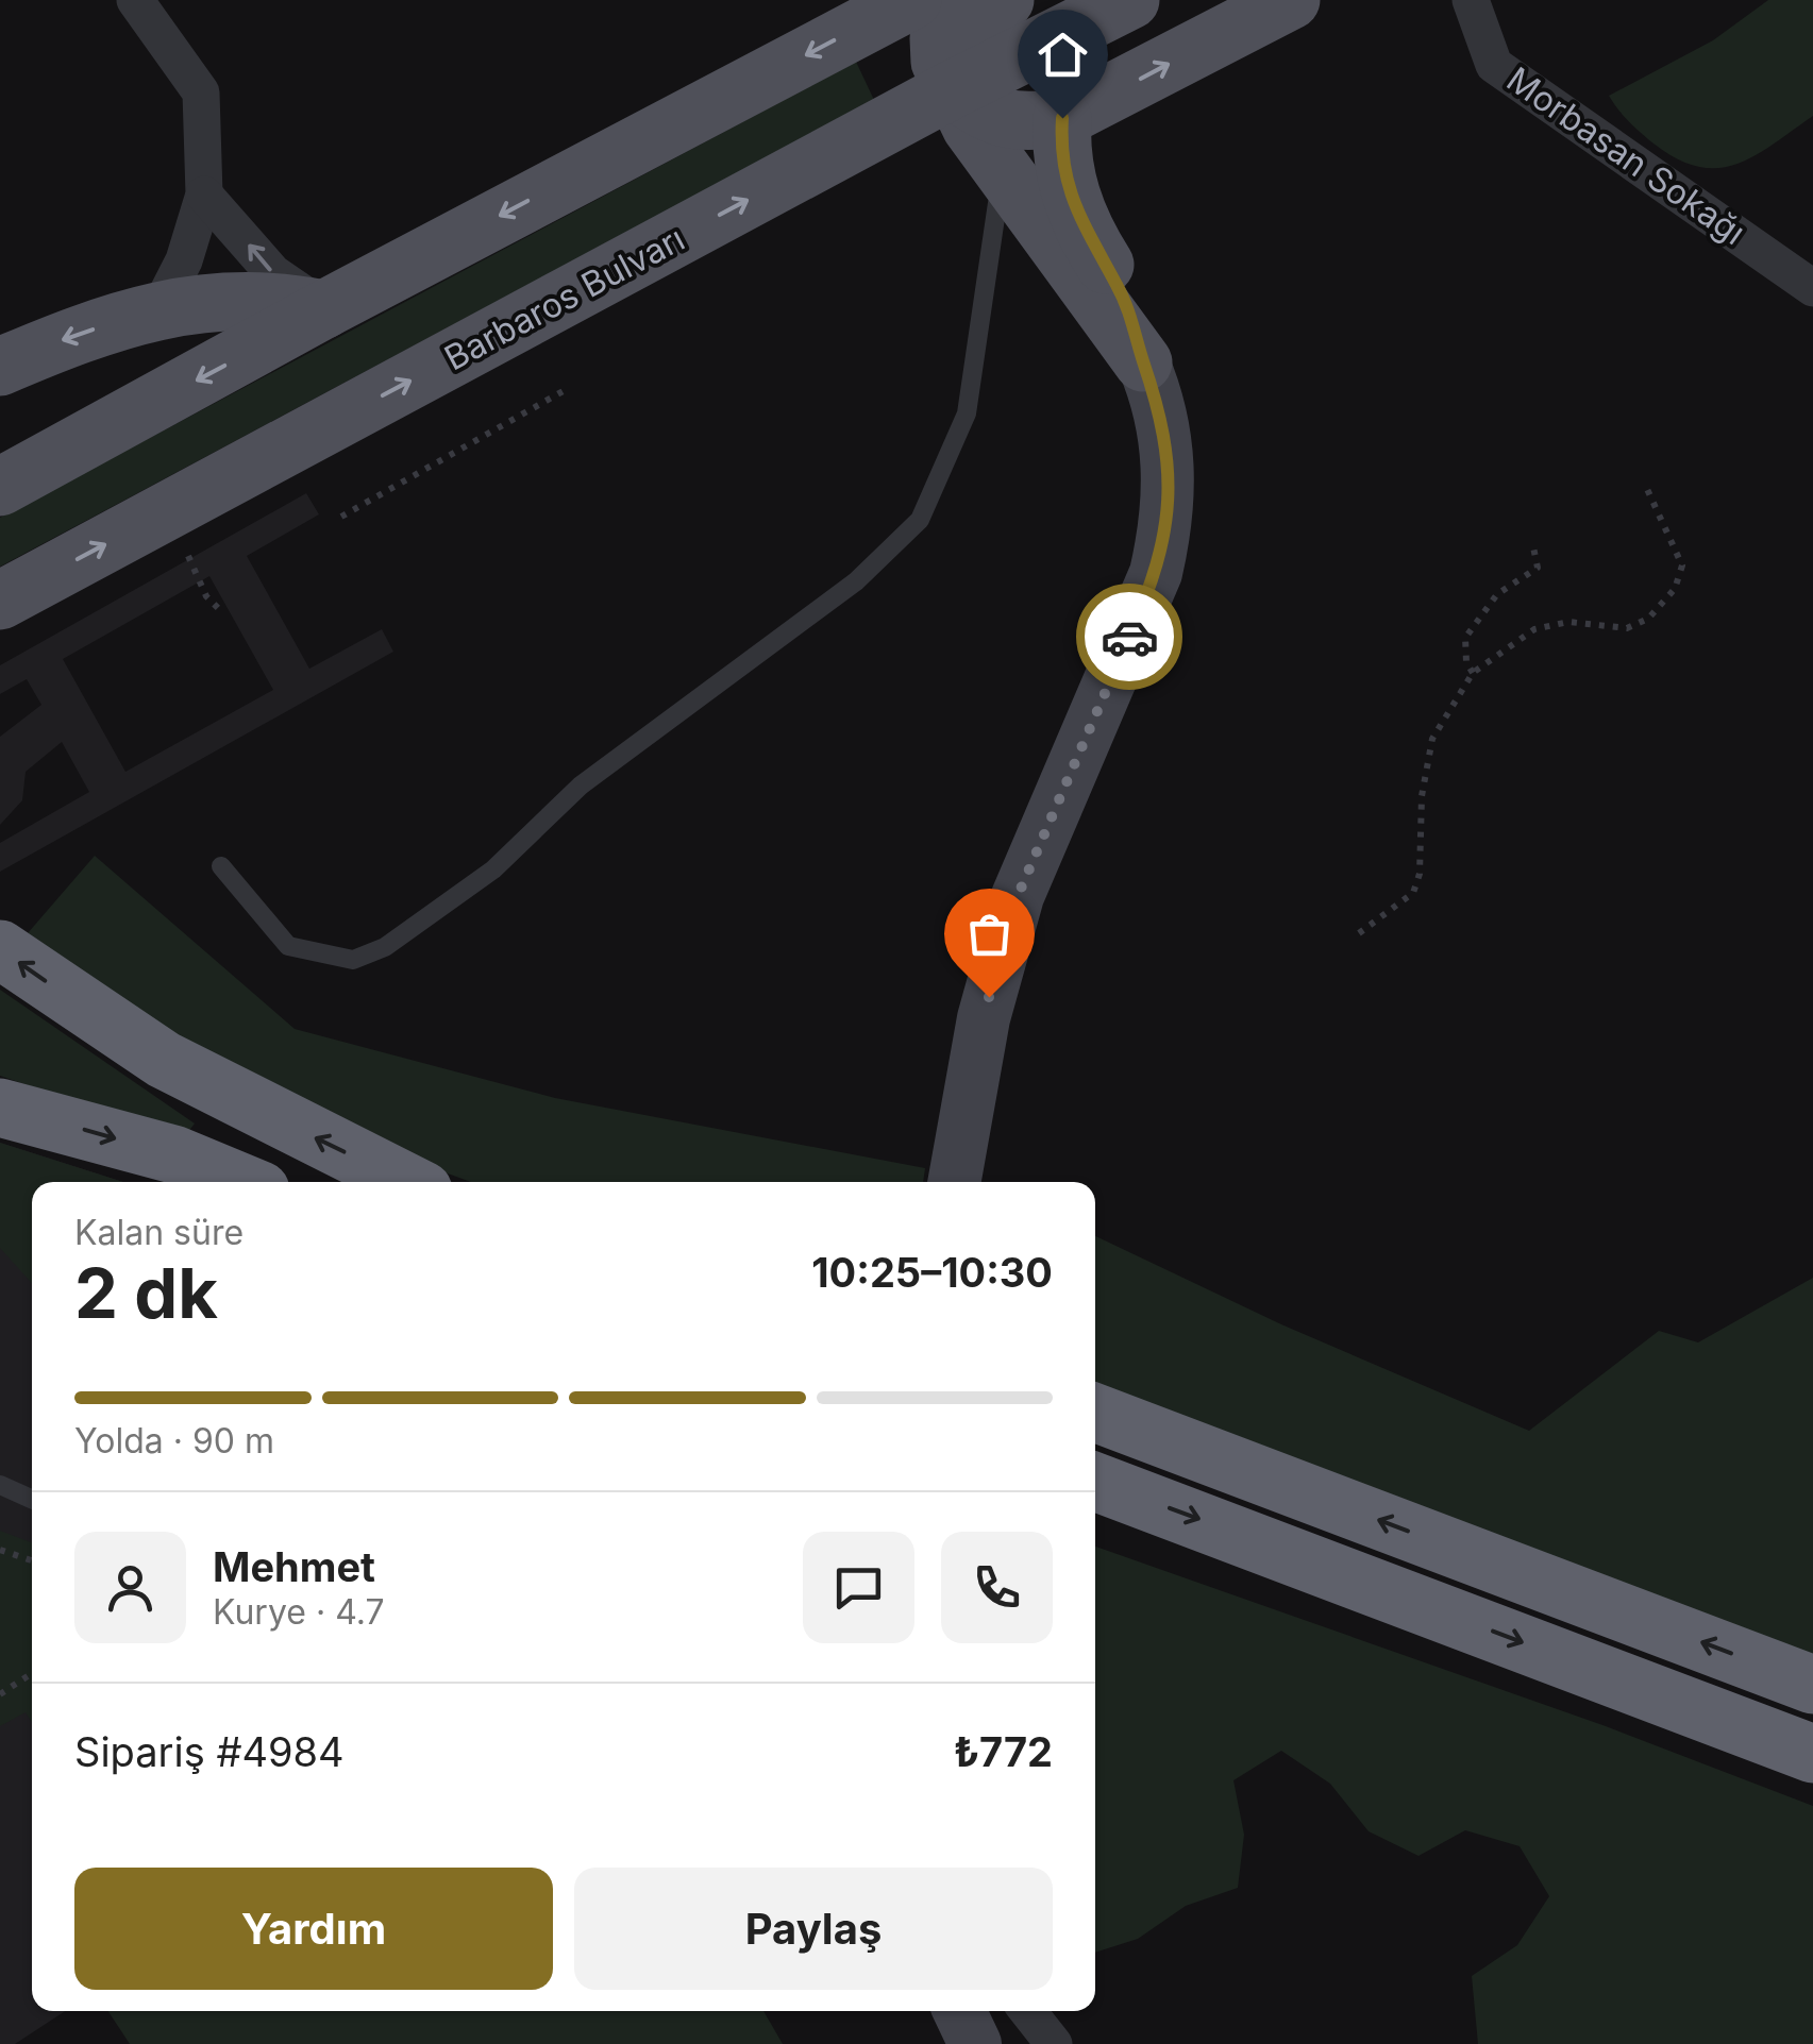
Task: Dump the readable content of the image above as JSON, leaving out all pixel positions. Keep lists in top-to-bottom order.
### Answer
{
  "streets": {
    "main road": ["Barbaros Bulvarı"],
    "street": ["Morbasan Sokağı"]
  },
  "page": {
    "heading": ["2 dk", "Kalan süre", "10:25–10:30"],
    "panel": [
      "Mehmet",
      "Kurye · 4.7",
      "Sipariş #4984",
      "₺772"
    ],
    "bar": "Yolda · 90 m",
    "buttons": ["Yardım", "Paylaş"]
  }
}
